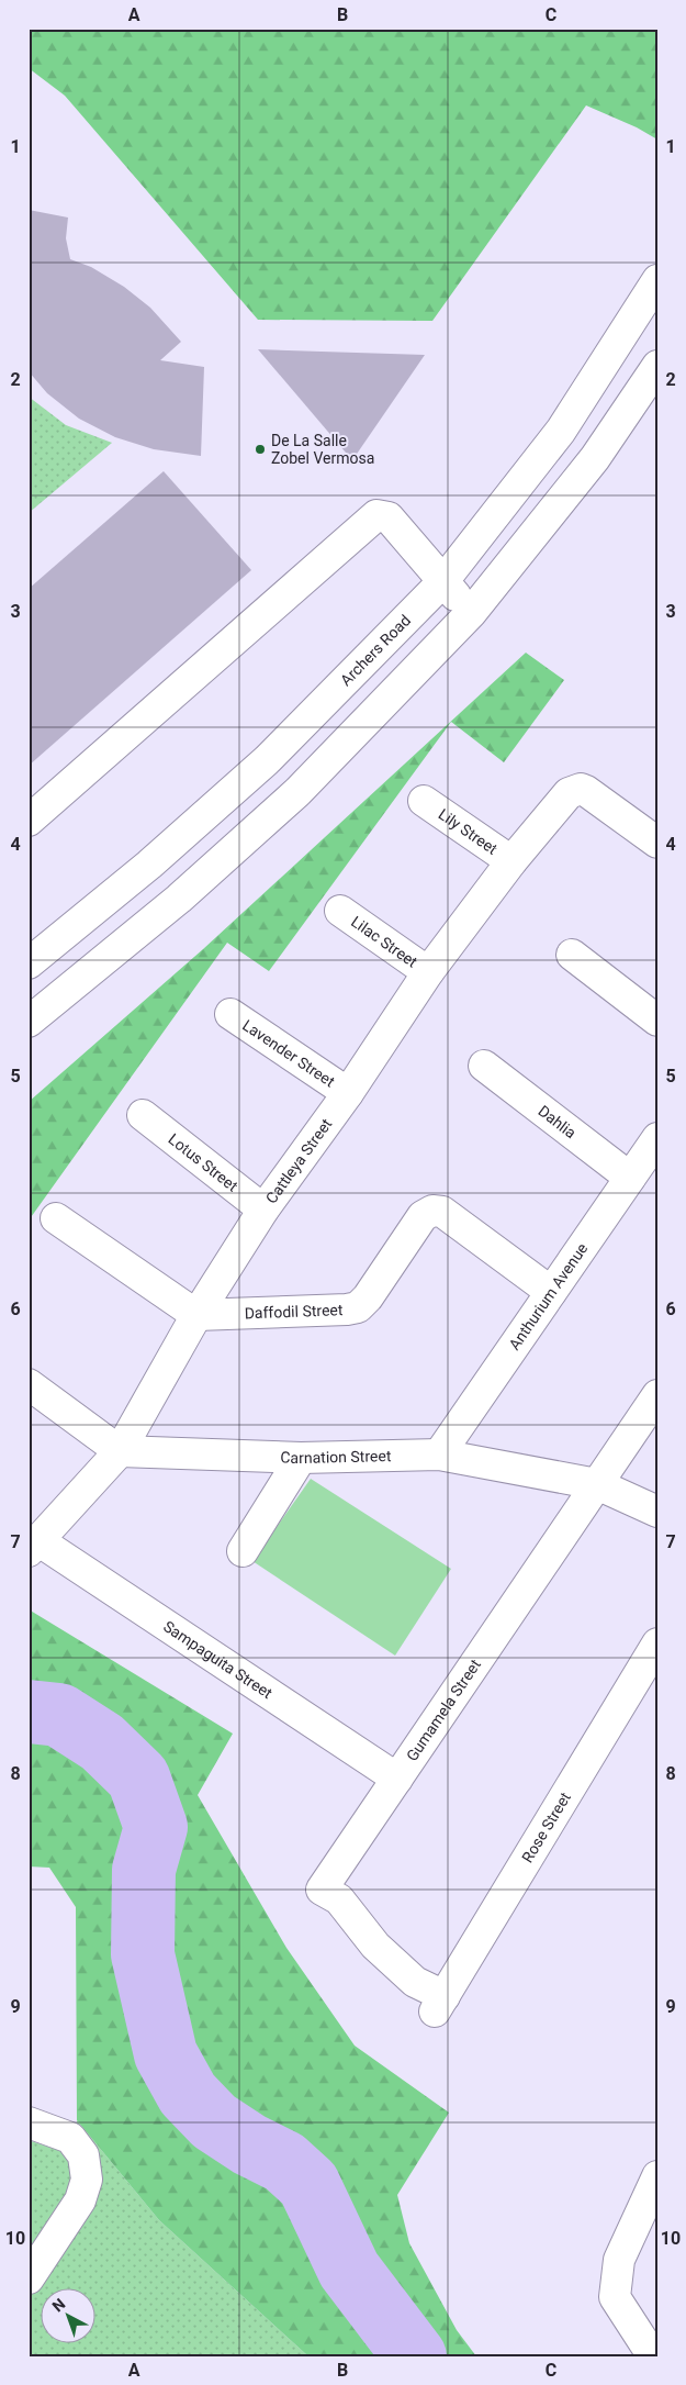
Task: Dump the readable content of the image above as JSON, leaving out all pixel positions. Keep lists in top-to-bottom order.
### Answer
{
  "streets": {
    "street": [
      "Archers Road",
      "Lily Street",
      "Lilac Street",
      "Lavender Street",
      "Dahlia",
      "Cattleya Street",
      "Lotus Street",
      "Anthurium Avenue",
      "Daffodil Street",
      "Carnation Street",
      "Sampaguita Street",
      "Gumamela Street",
      "Rose Street"
    ]
  },
  "crossings": [
    ["Lily Street", "Cattleya Street"],
    ["Lilac Street", "Cattleya Street"],
    ["Lavender Street", "Cattleya Street"],
    ["Dahlia", "Anthurium Avenue"],
    ["Cattleya Street", "Lotus Street"],
    ["Cattleya Street", "Daffodil Street"],
    ["Cattleya Street", "Carnation Street"],
    ["Cattleya Street", "Sampaguita Street"],
    ["Anthurium Avenue", "Daffodil Street"],
    ["Anthurium Avenue", "Carnation Street"],
    ["Carnation Street", "Gumamela Street"],
    ["Sampaguita Street", "Gumamela Street"],
    ["Gumamela Street", "Rose Street"]
  ],
  "places": ["De La Salle Zobel Vermosa"],
  "north": "top left",
  "grid": {
    "columns": ["A", "B", "C"],
    "rows": [
      "1",
      "2",
      "3",
      "4",
      "5",
      "6",
      "7",
      "8",
      "9",
      "10"
    ]
  }
}
